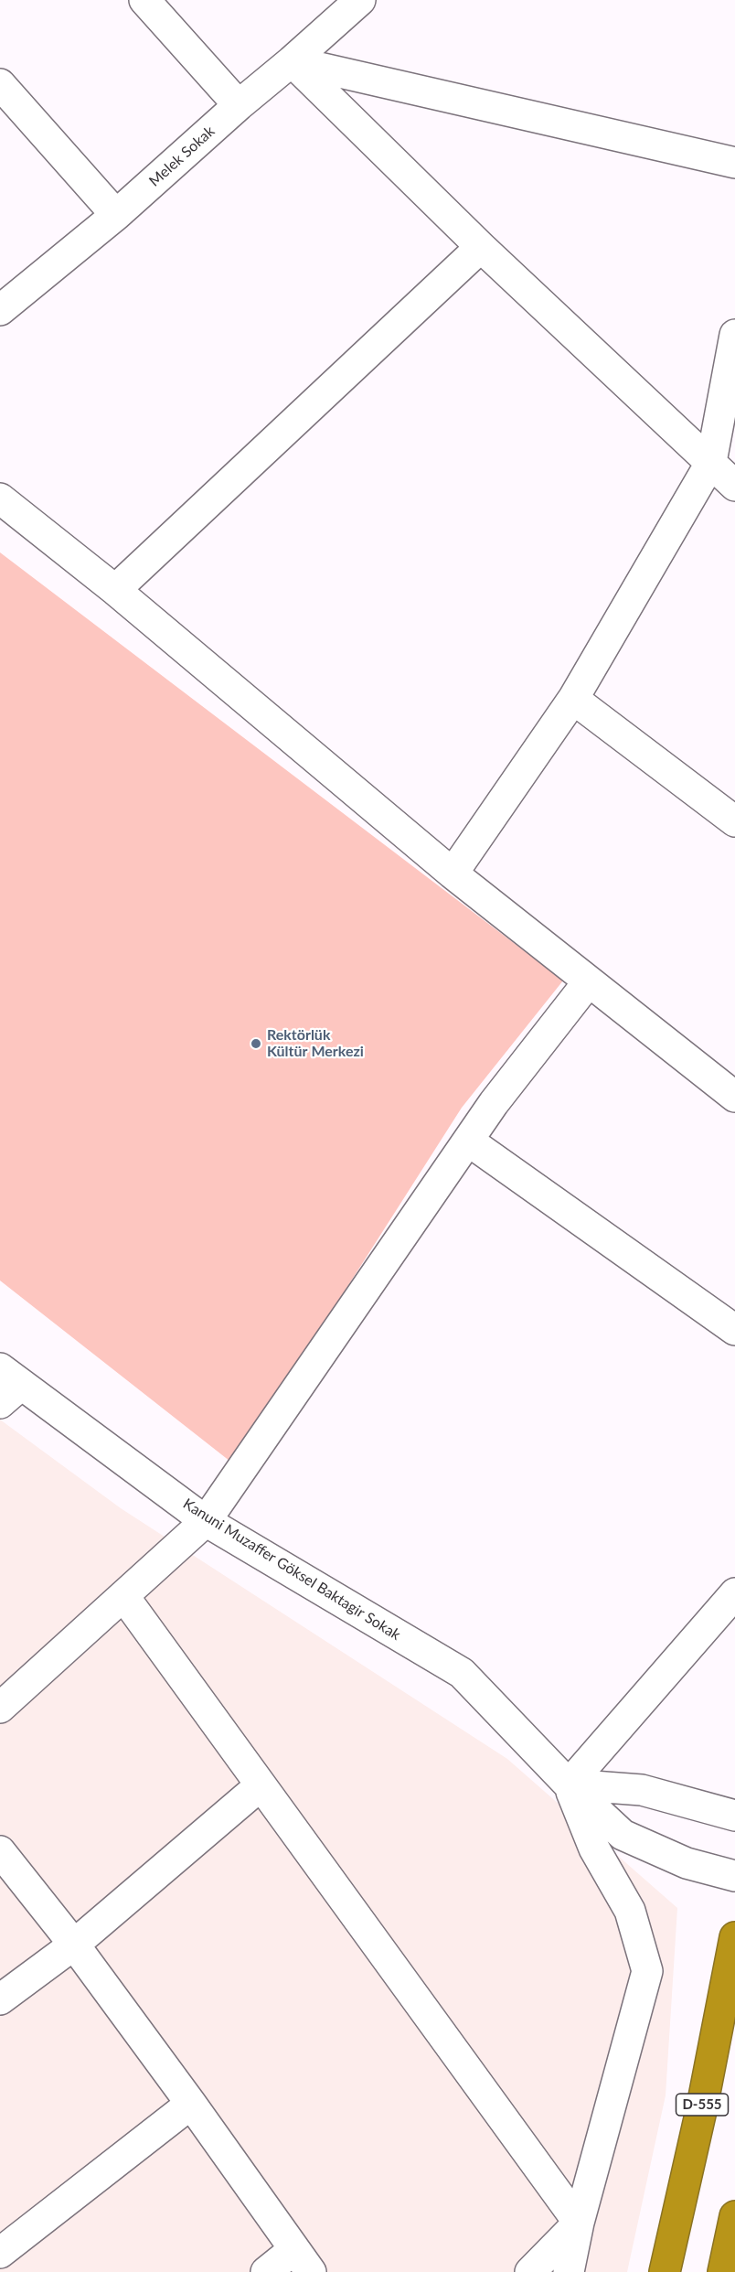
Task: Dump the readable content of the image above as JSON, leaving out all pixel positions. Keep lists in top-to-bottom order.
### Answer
{
  "streets": {
    "highway": ["D-555"],
    "street": ["Melek Sokak", "Kanuni Muzaffer Göksel Baktagir Sokak"]
  },
  "places": ["Rektörlük Kültür Merkezi"]
}
